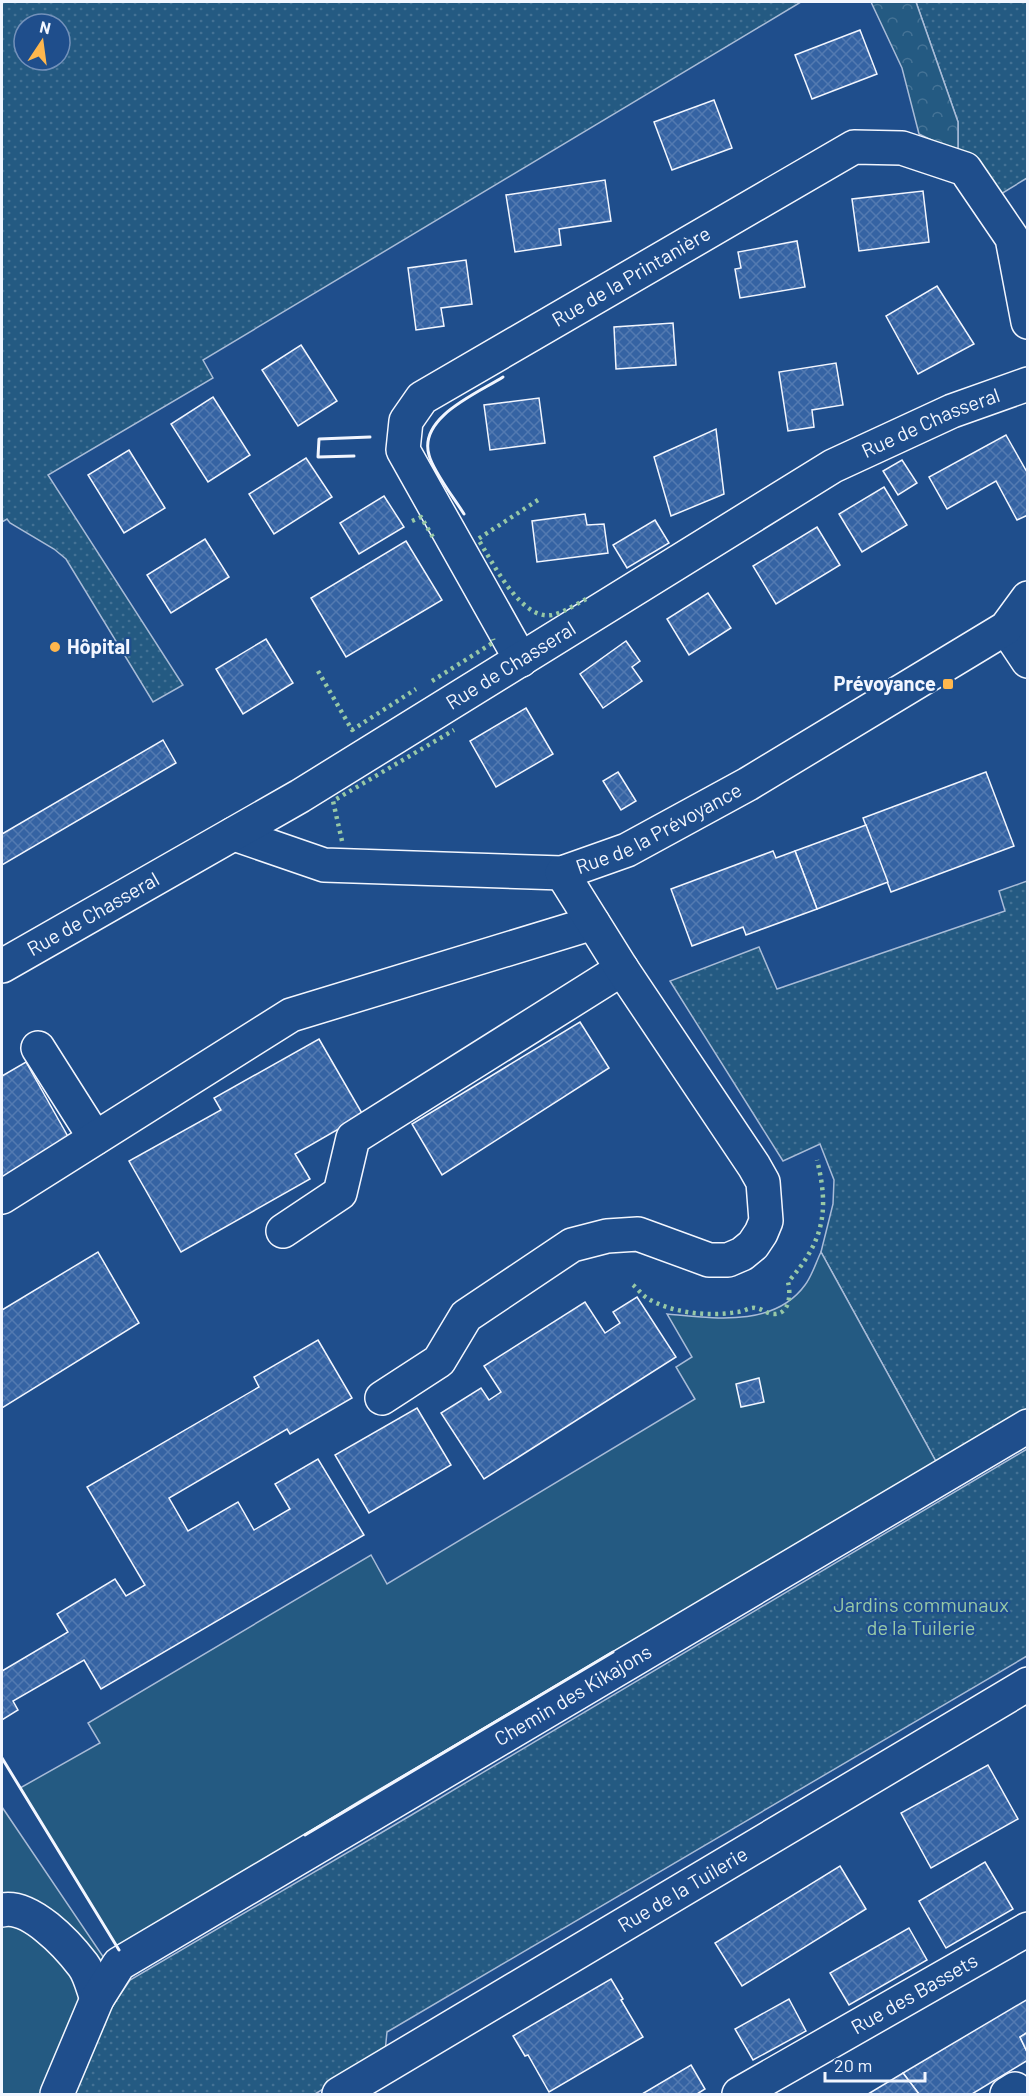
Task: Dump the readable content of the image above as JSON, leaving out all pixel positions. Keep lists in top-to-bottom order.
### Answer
{
  "streets": {
    "street": [
      "Rue de la Printanière",
      "Rue de Chasseral",
      "Rue de la Prévoyance",
      "Chemin des Kikajons",
      "Rue de la Tuilerie",
      "Rue des Bassets"
    ]
  },
  "crossings": [
    ["Rue de la Printanière", "Rue de Chasseral"],
    ["Rue de Chasseral", "Rue de la Prévoyance"]
  ],
  "parks": ["Jardins communaux de la Tuilerie"],
  "places": {
    "other": ["Hôpital"],
    "transit": ["Prévoyance"]
  },
  "scale_bar": "20 m",
  "north": "top"
}
